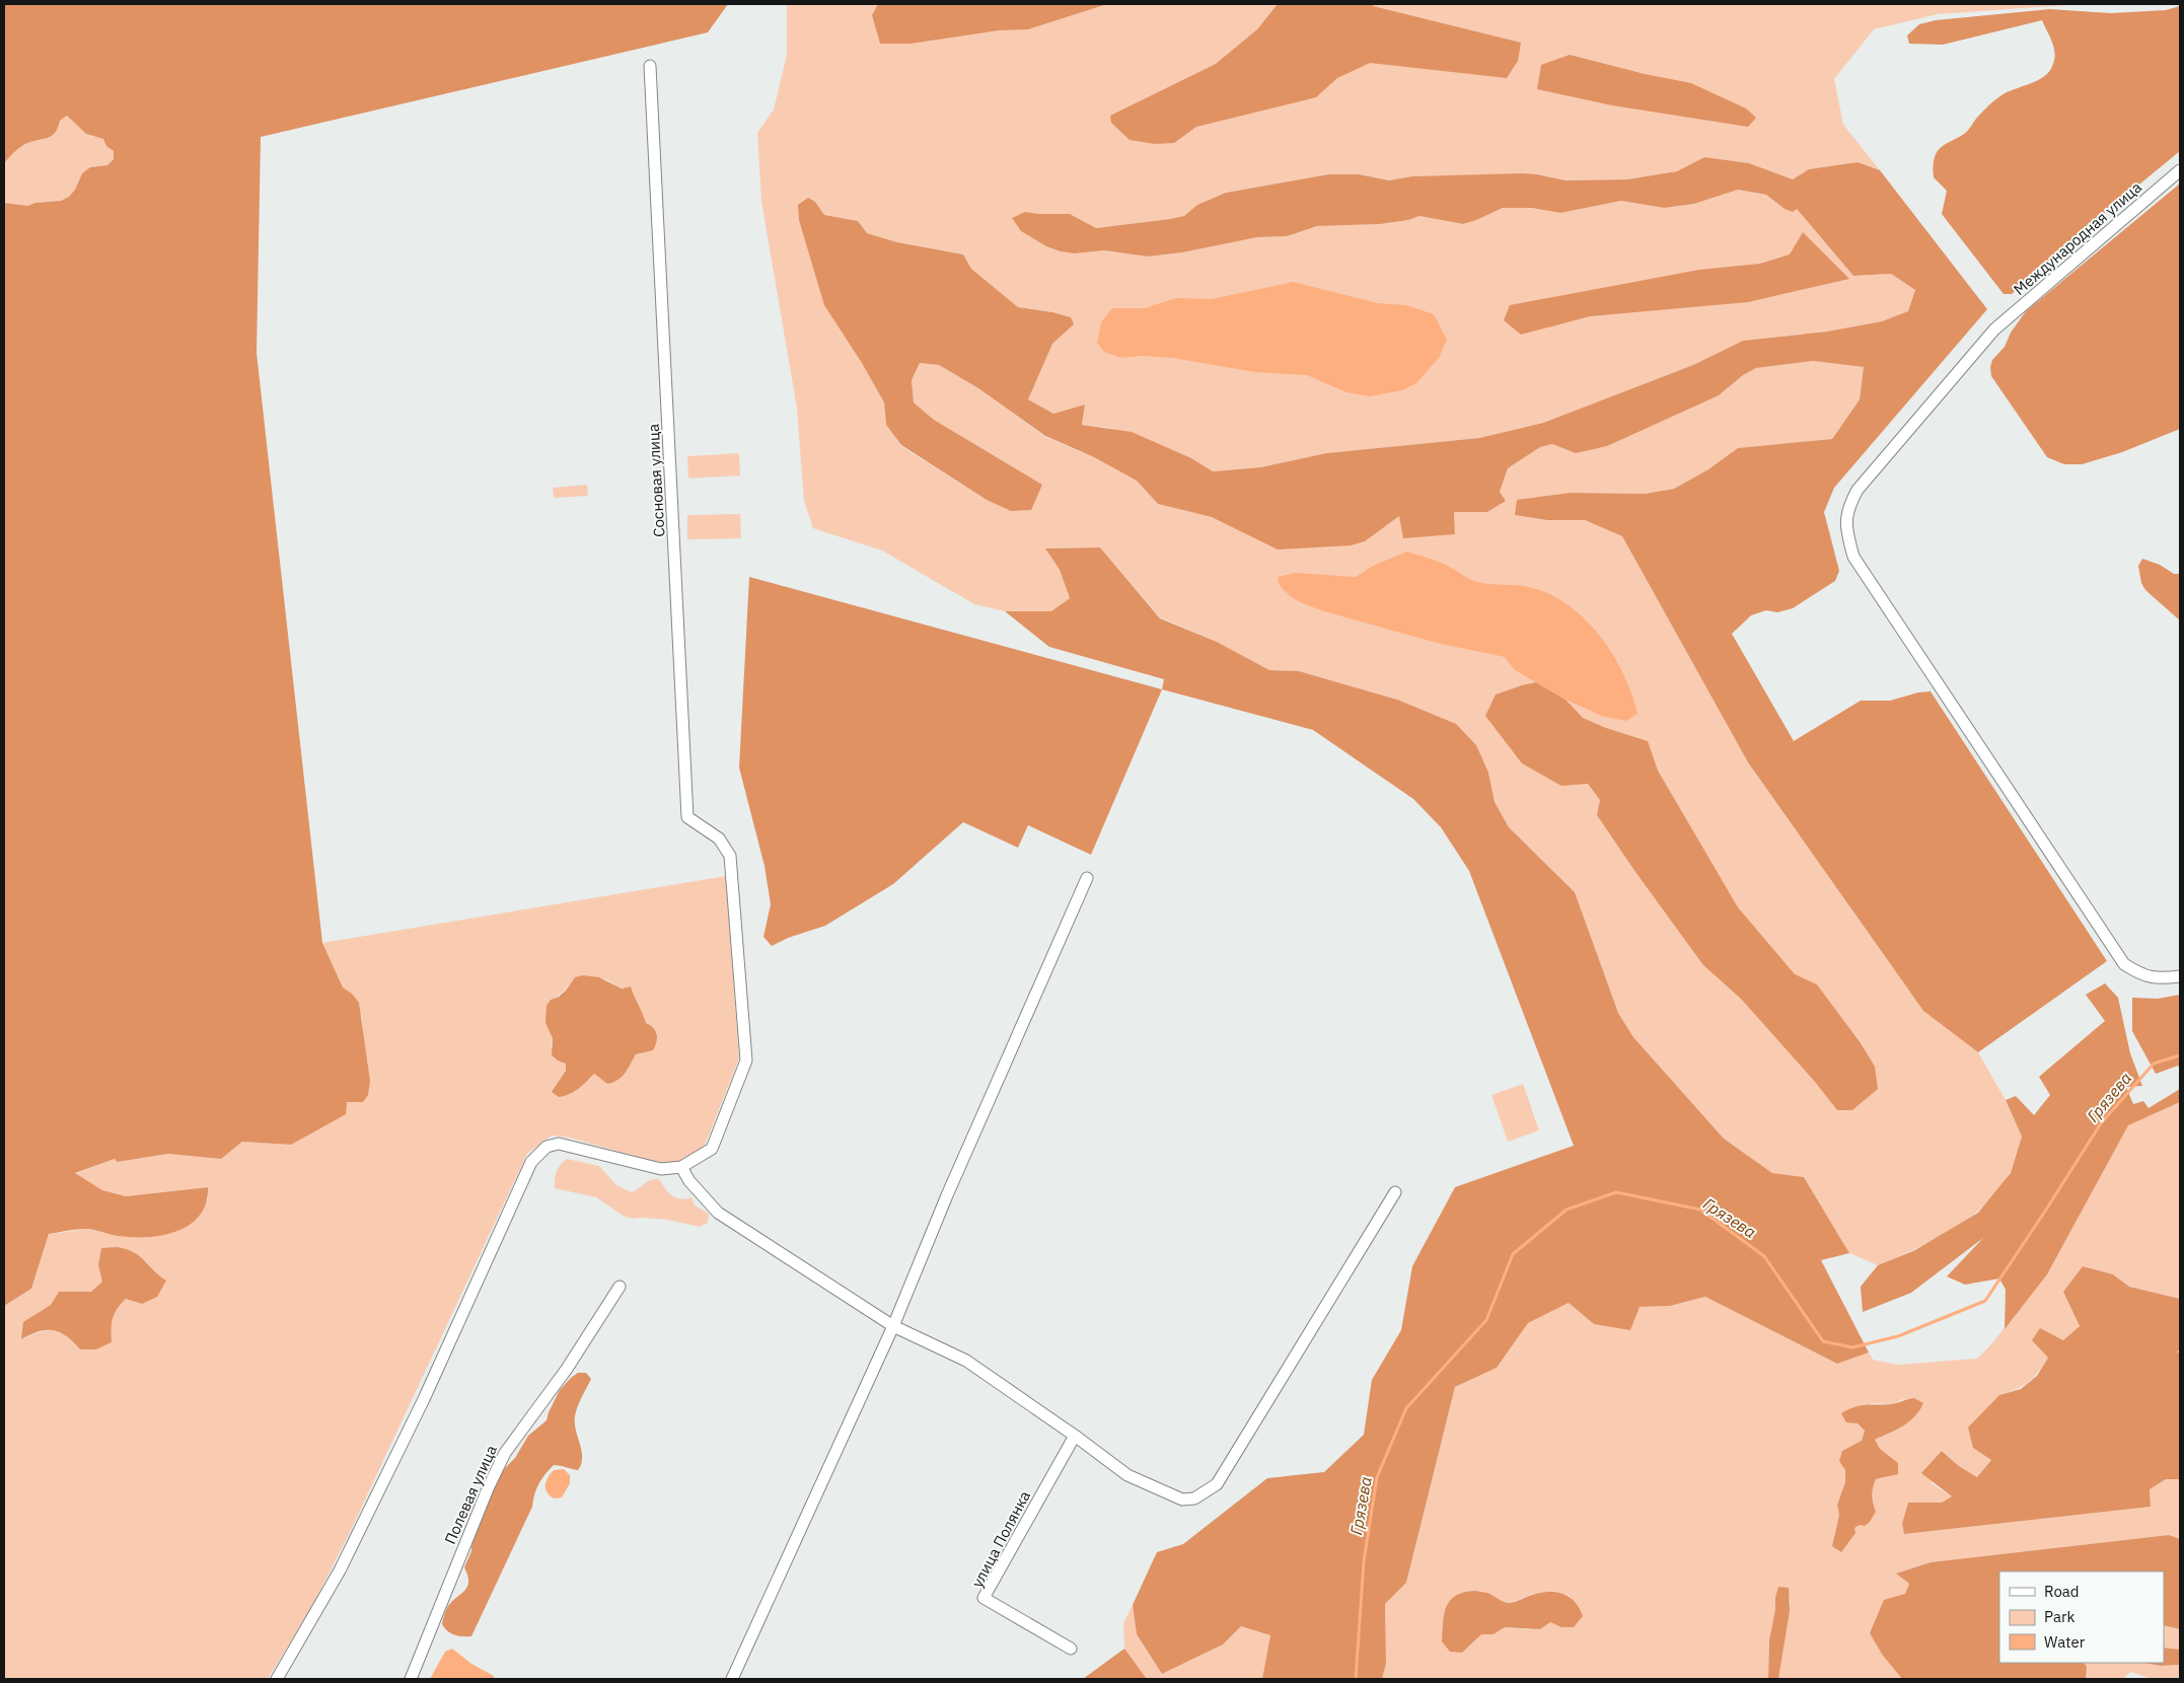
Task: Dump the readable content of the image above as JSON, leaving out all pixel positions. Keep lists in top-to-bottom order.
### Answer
{
  "streets": {
    "street": [
      "Международная улица",
      "Сосновая улица",
      "Полевая улица",
      "улица Полянка"
    ]
  },
  "water": ["Грязева"],
  "legend": ["Road", "Park", "Water"]
}
